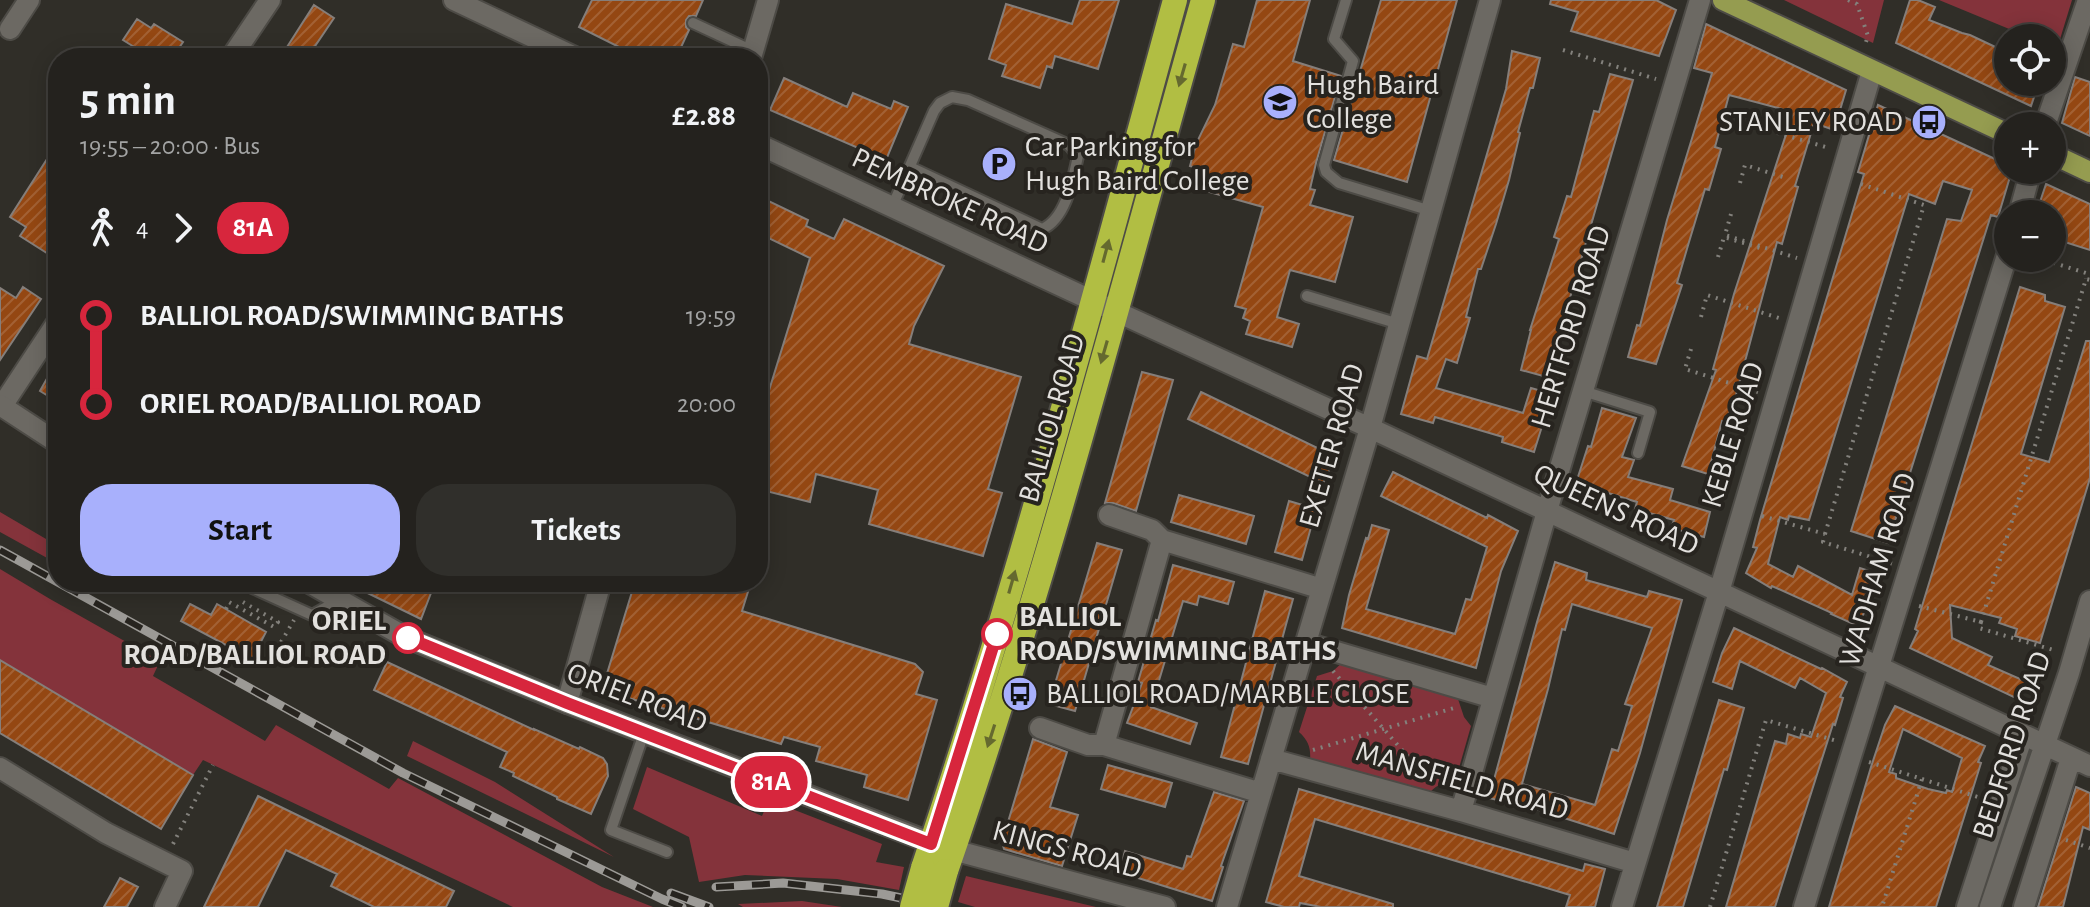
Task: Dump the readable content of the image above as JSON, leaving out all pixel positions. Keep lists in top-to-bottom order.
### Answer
{
  "streets": {
    "highway": ["BALLIOL ROAD"],
    "street": [
      "PEMBROKE ROAD",
      "HERTFORD ROAD",
      "KEBLE ROAD",
      "EXETER ROAD",
      "QUEENS ROAD",
      "WADHAM ROAD",
      "ORIEL ROAD",
      "BEDFORD ROAD",
      "MANSFIELD ROAD",
      "KINGS ROAD"
    ]
  },
  "crossings": [
    ["PEMBROKE ROAD", "BALLIOL ROAD"],
    ["PEMBROKE ROAD", "QUEENS ROAD"],
    ["HERTFORD ROAD", "QUEENS ROAD"],
    ["HERTFORD ROAD", "MANSFIELD ROAD"],
    ["BALLIOL ROAD", "QUEENS ROAD"],
    ["BALLIOL ROAD", "ORIEL ROAD"],
    ["BALLIOL ROAD", "KINGS ROAD"],
    ["KEBLE ROAD", "QUEENS ROAD"],
    ["KEBLE ROAD", "MANSFIELD ROAD"],
    ["EXETER ROAD", "QUEENS ROAD"],
    ["EXETER ROAD", "MANSFIELD ROAD"],
    ["QUEENS ROAD", "WADHAM ROAD"],
    ["QUEENS ROAD", "BEDFORD ROAD"],
    ["ORIEL ROAD", "KINGS ROAD"]
  ],
  "places": {
    "school or university": ["Hugh Baird College"],
    "bus stop": ["STANLEY ROAD", "BALLIOL ROAD/MARBLE CLOSE"],
    "parking": ["Car Parking for Hugh Baird College"],
    "other": ["BALLIOL ROAD/SWIMMING BATHS", "ORIEL ROAD/BALLIOL ROAD"]
  },
  "lines": ["bus line 81A"],
  "page": {
    "on_map": "81A",
    "map_buttons": ["+", "−"],
    "heading": ["5 min", "19:55 – 20:00 · Bus", "£2.88"],
    "legs": ["4", "81A"],
    "list": [
      {
        "name": "BALLIOL ROAD/SWIMMING BATHS",
        "value": "19:59"
      },
      {
        "name": "ORIEL ROAD/BALLIOL ROAD",
        "value": "20:00"
      }
    ],
    "buttons": ["Start", "Tickets"]
  }
}
